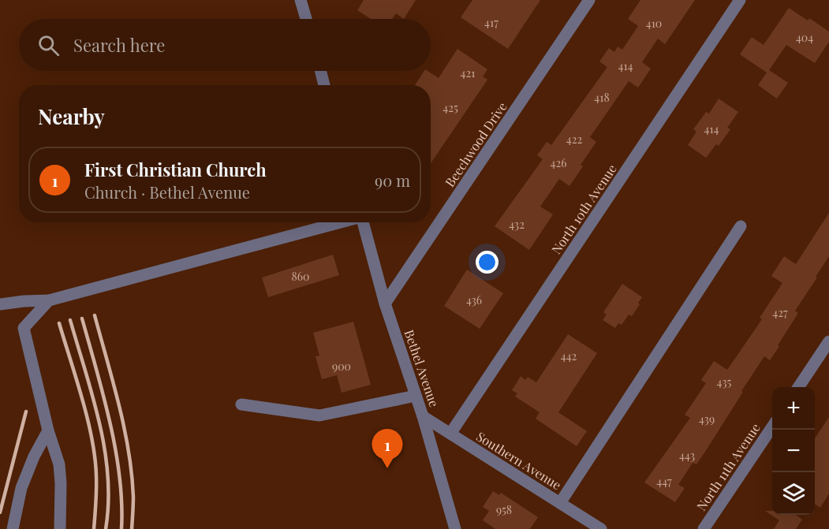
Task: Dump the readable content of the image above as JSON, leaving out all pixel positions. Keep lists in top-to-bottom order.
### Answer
{
  "streets": {
    "street": [
      "Beechwood Drive",
      "North 10th Avenue",
      "Bethel Avenue",
      "Southern Avenue",
      "North 11th Avenue"
    ]
  },
  "crossings": [
    ["Beechwood Drive", "Bethel Avenue"],
    ["North 10th Avenue", "Southern Avenue"],
    ["Bethel Avenue", "Southern Avenue"]
  ],
  "house_numbers": [
    "417",
    "410",
    "404",
    "414",
    "421",
    "418",
    "425",
    "414",
    "422",
    "426",
    "432",
    "860",
    "436",
    "427",
    "442",
    "900",
    "435",
    "439",
    "443",
    "447",
    "958"
  ],
  "page": {
    "search": "Search here",
    "heading": "Nearby",
    "list": [
      {
        "mark": "1",
        "name": "First Christian Church",
        "note": "Church · Bethel Avenue",
        "value": "90 m"
      }
    ],
    "map_buttons": ["+", "−"],
    "pins": "1"
  }
}
